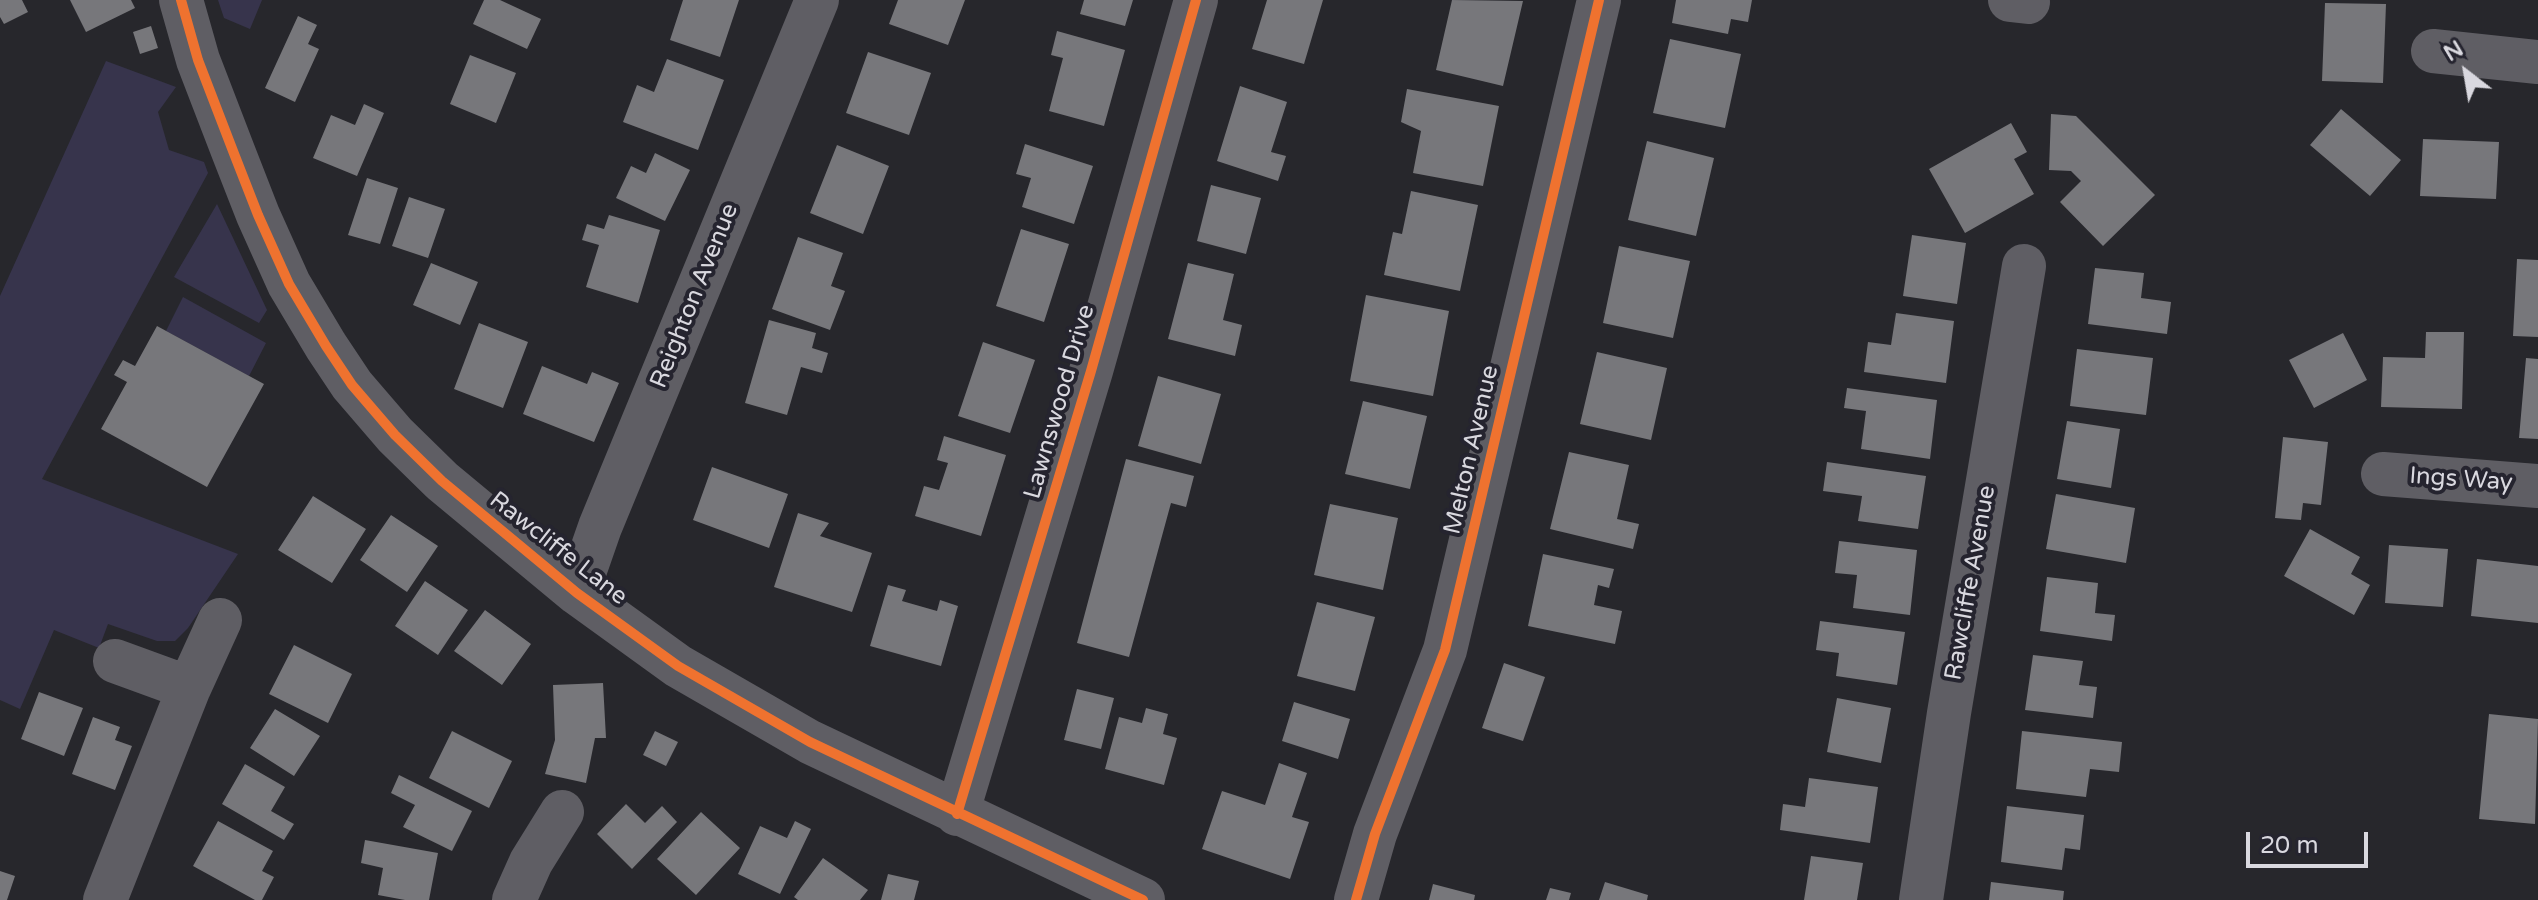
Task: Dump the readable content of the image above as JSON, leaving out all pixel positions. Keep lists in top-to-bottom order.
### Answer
{
  "streets": {
    "street": [
      "Reighton Avenue",
      "Lawnswood Drive",
      "Melton Avenue",
      "Ings Way",
      "Rawcliffe Lane",
      "Rawcliffe Avenue"
    ]
  },
  "crossings": [
    ["Reighton Avenue", "Rawcliffe Lane"],
    ["Lawnswood Drive", "Rawcliffe Lane"]
  ],
  "scale_bar": "20 m",
  "north": "top left"
}
